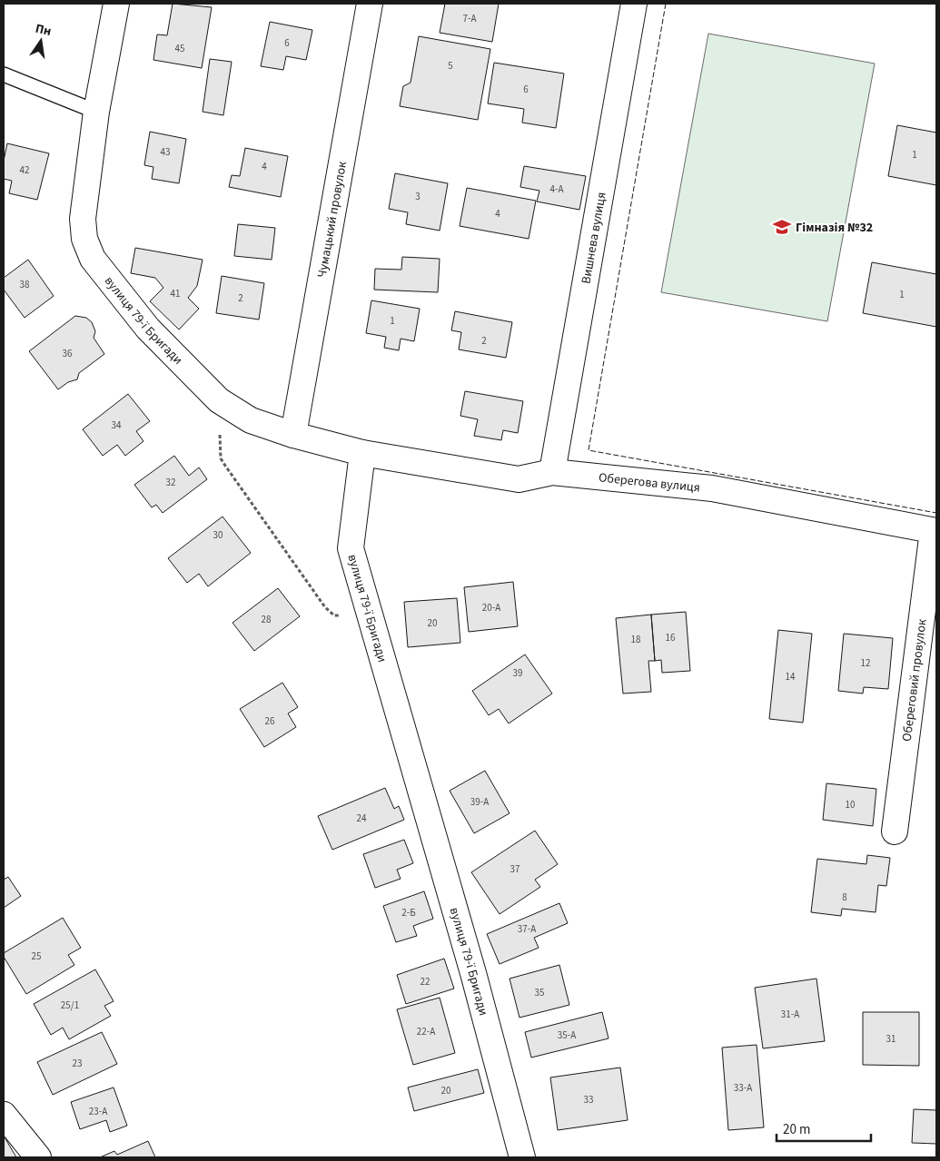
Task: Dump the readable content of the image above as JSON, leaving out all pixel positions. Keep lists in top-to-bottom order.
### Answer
{
  "streets": {
    "street": [
      "Чумацький провулок",
      "Вишнева вулиця",
      "вулиця 79-ї Бригади",
      "Оберегова вулиця",
      "Обереговий провулок"
    ]
  },
  "crossings": [
    ["Чумацький провулок", "вулиця 79-ї Бригади"],
    ["Вишнева вулиця", "Оберегова вулиця"],
    ["вулиця 79-ї Бригади", "Оберегова вулиця"],
    ["Оберегова вулиця", "Обереговий провулок"]
  ],
  "places": {
    "school or university": ["Гімназія №32"]
  },
  "house_numbers": [
    "7-А",
    "6",
    "45",
    "5",
    "6",
    "43",
    "1",
    "4",
    "42",
    "4-А",
    "3",
    "4",
    "38",
    "41",
    "1",
    "2",
    "1",
    "2",
    "36",
    "34",
    "32",
    "30",
    "20-А",
    "28",
    "20",
    "16",
    "18",
    "12",
    "39",
    "14",
    "26",
    "39-А",
    "10",
    "24",
    "37",
    "8",
    "2-Б",
    "37-А",
    "25",
    "22",
    "35",
    "25/1",
    "31-А",
    "22-А",
    "35-А",
    "31",
    "23",
    "33-А",
    "20",
    "33",
    "23-А"
  ],
  "scale_bar": "20 m",
  "north": "top"
}
